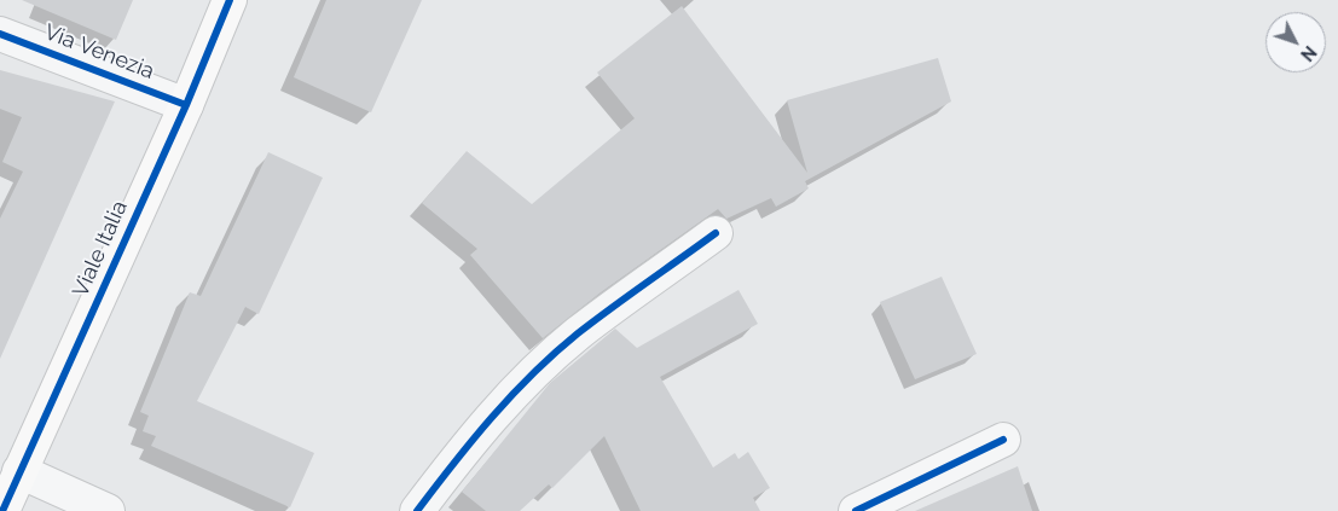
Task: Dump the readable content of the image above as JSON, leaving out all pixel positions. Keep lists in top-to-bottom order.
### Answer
{
  "streets": {
    "street": ["Via Venezia", "Viale Italia"]
  },
  "crossings": [
    ["Via Venezia", "Viale Italia"]
  ],
  "north": "bottom right"
}
